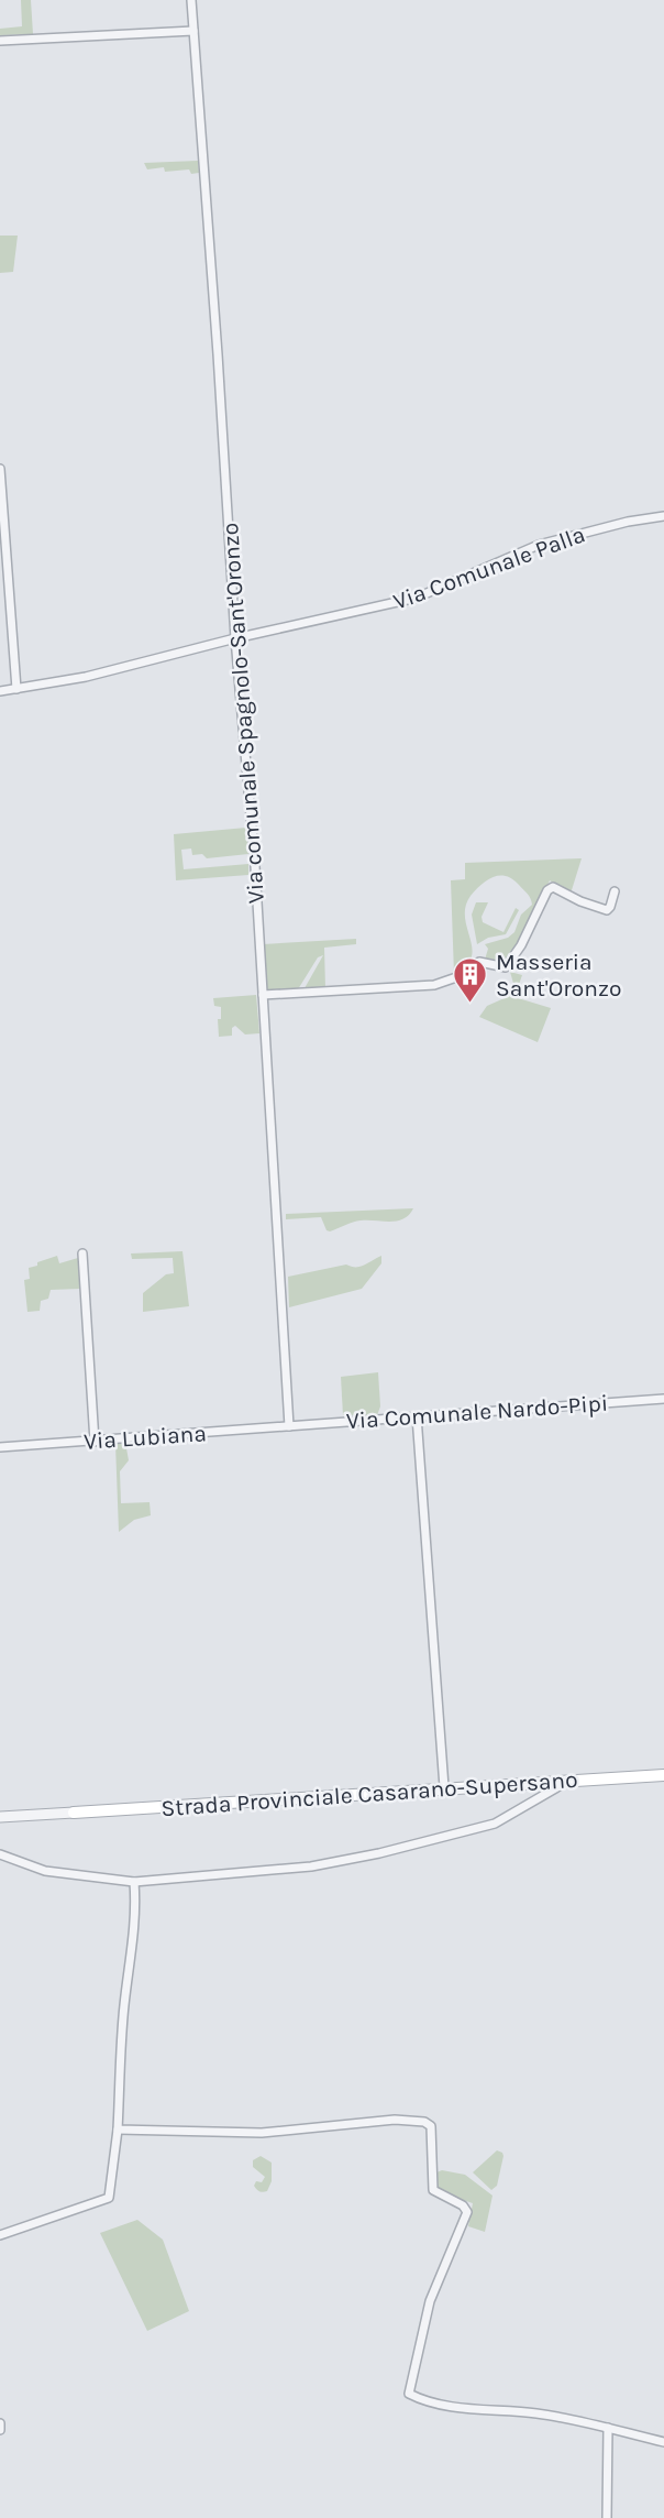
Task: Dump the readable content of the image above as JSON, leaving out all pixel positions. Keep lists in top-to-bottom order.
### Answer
{
  "streets": {
    "main road": ["Strada Provinciale Casarano-Supersano"],
    "street": [
      "Via Comunale Palla",
      "Via comunale Spagnolo-Sant'Oronzo",
      "Via Comunale Nardo-Pipi",
      "Via Lubiana"
    ]
  },
  "crossings": [
    ["Via Comunale Palla", "Via comunale Spagnolo-Sant'Oronzo"],
    ["Via comunale Spagnolo-Sant'Oronzo", "Via Comunale Nardo-Pipi"],
    ["Via comunale Spagnolo-Sant'Oronzo", "Via Lubiana"],
    ["Via Comunale Nardo-Pipi", "Via Lubiana"]
  ],
  "places": {
    "building": ["Masseria Sant'Oronzo"]
  }
}
